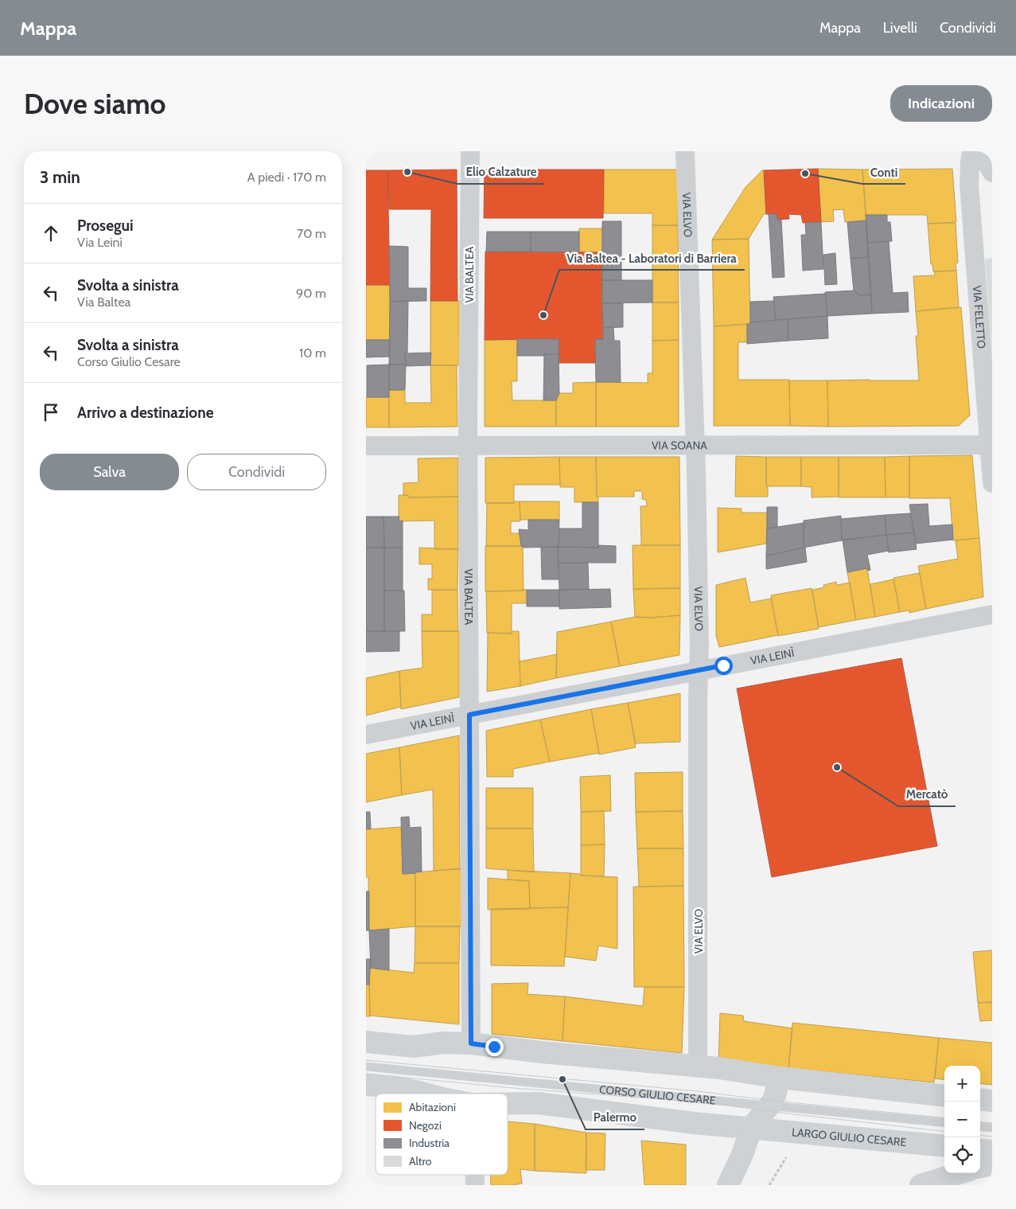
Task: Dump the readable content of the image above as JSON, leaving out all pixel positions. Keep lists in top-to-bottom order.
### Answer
{
  "streets": {
    "main road": ["CORSO GIULIO CESARE", "LARGO GIULIO CESARE"],
    "street": [
      "VIA ELVO",
      "VIA BALTEA",
      "VIA FELETTO",
      "VIA SOANA",
      "VIA LEINÌ"
    ]
  },
  "crossings": [
    ["VIA ELVO", "VIA SOANA"],
    ["VIA ELVO", "VIA LEINÌ"],
    ["VIA BALTEA", "VIA SOANA"],
    ["VIA BALTEA", "VIA LEINÌ"],
    ["VIA FELETTO", "VIA SOANA"],
    ["CORSO GIULIO CESARE", "LARGO GIULIO CESARE"]
  ],
  "places": [
    "Elio Calzature",
    "Conti",
    "Via Baltea - Laboratori di Barriera",
    "Mercatò",
    "Palermo"
  ],
  "legend": [
    "Abitazioni",
    "Negozi",
    "Industria",
    "Altro"
  ],
  "page": {
    "header": "Mappa",
    "nav": ["Mappa", "Livelli", "Condividi"],
    "buttons": [
      "Indicazioni",
      ["Salva", "Condividi"]
    ],
    "title": "Dove siamo",
    "heading": ["3 min", "A piedi · 170 m"],
    "list": [
      ["Prosegui", "Via Leinì", "70 m"],
      ["Svolta a sinistra", "Via Baltea", "90 m"],
      ["Svolta a sinistra", "Corso Giulio Cesare", "10 m"],
      "Arrivo a destinazione"
    ],
    "map_buttons": ["+", "−"]
  }
}
